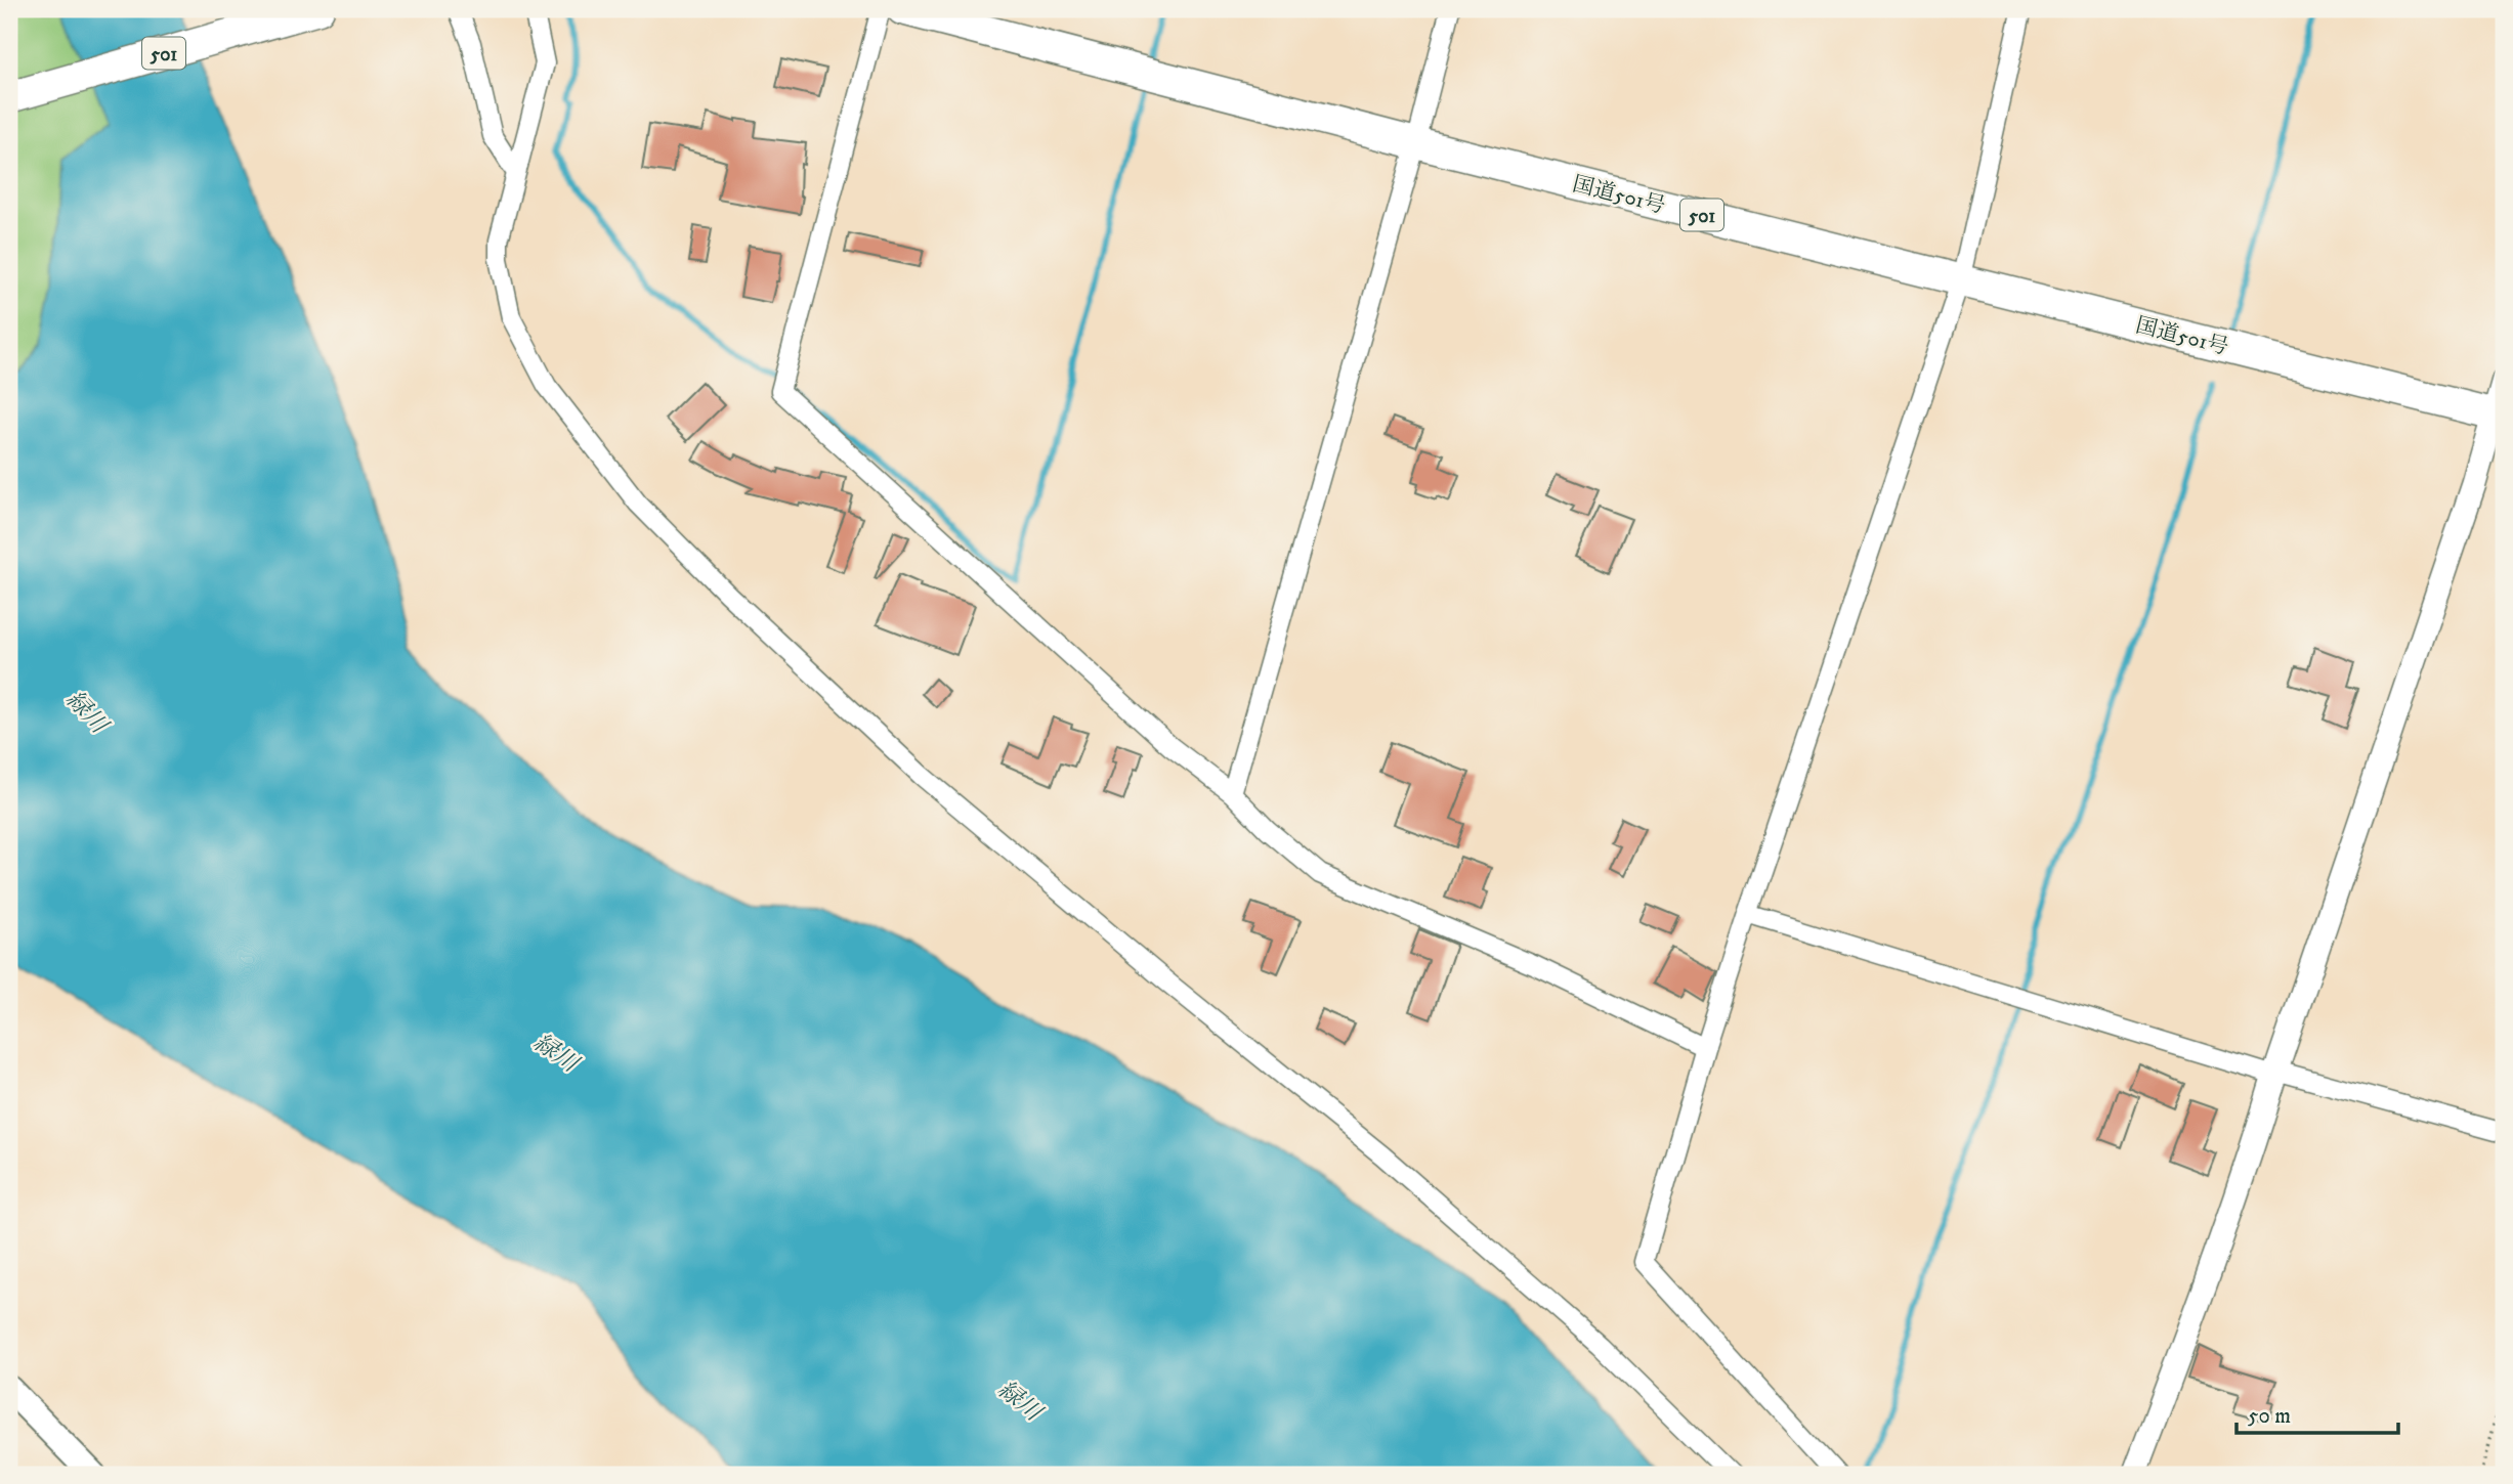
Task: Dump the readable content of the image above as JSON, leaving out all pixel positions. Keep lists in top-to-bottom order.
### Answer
{
  "streets": {
    "highway": ["501", "国道501号"]
  },
  "water": ["緑川"],
  "scale_bar": "50 m"
}
